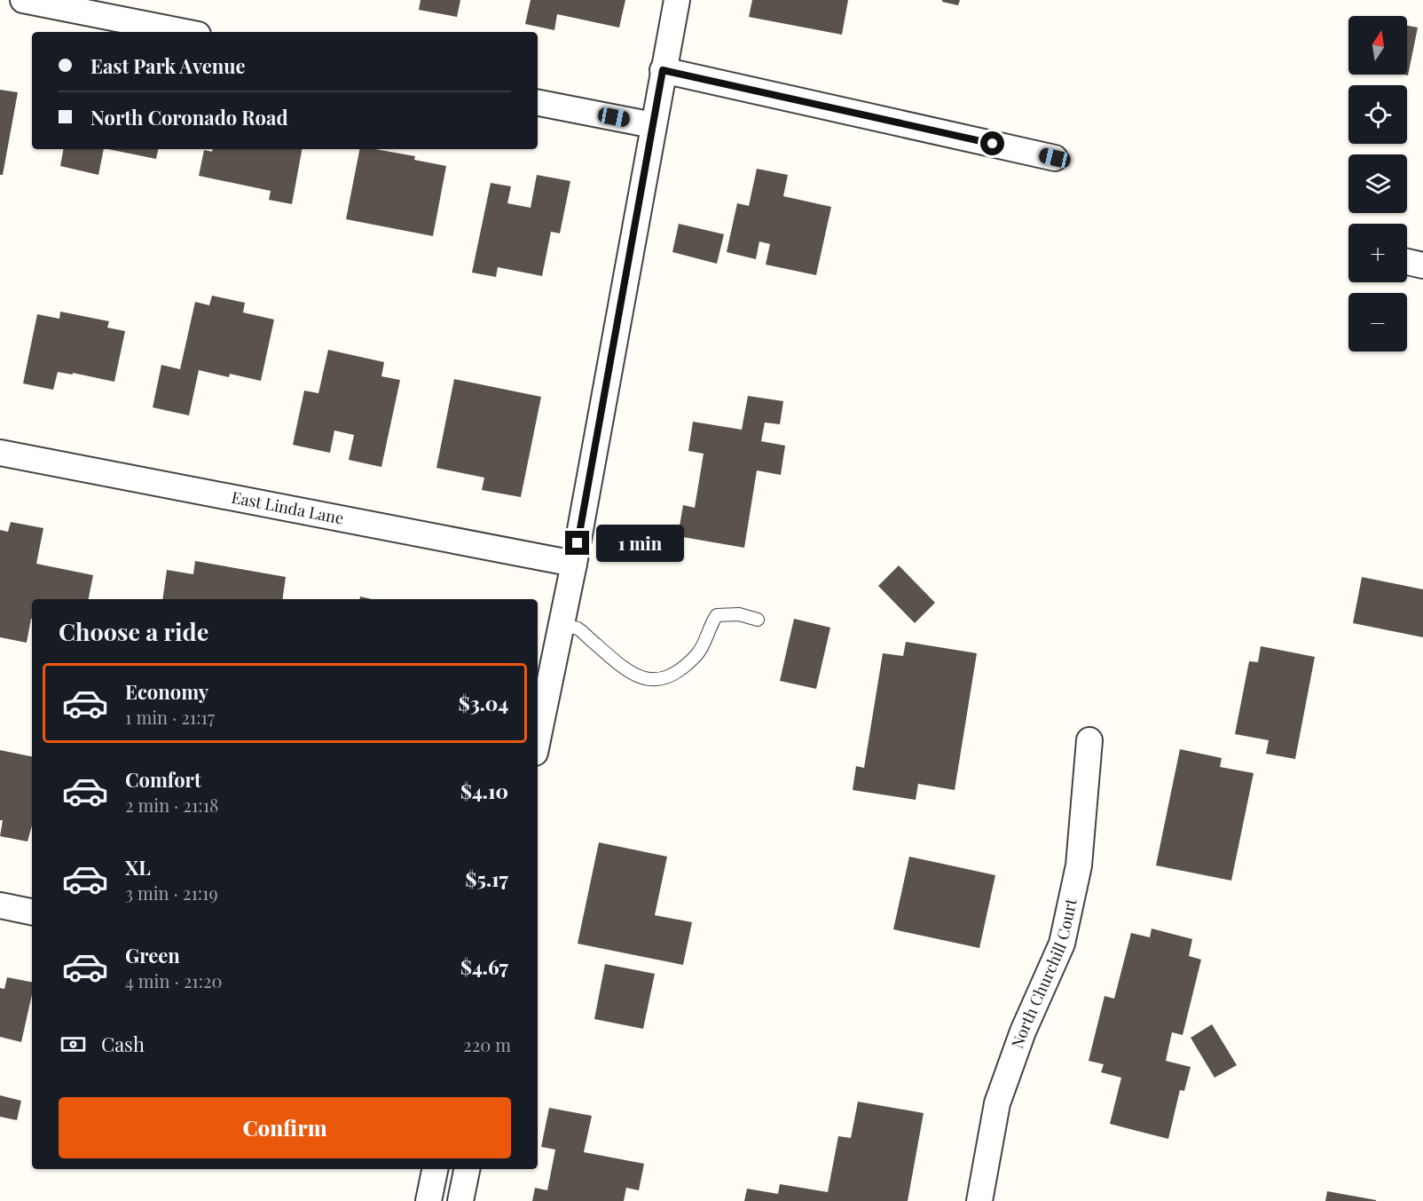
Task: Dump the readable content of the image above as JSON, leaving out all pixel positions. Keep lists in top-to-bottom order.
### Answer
{
  "streets": {
    "street": ["East Linda Lane", "North Churchill Court"]
  },
  "north": "top",
  "page": {
    "map_buttons": ["+", "−"],
    "banner": ["East Park Avenue", "North Coronado Road"],
    "bubble": "1 min",
    "heading": "Choose a ride",
    "list": [
      {
        "name": "Economy",
        "note": "1 min · 21:17",
        "value": "$3.04"
      },
      {
        "name": "Comfort",
        "note": "2 min · 21:18",
        "value": "$4.10"
      },
      {
        "name": "XL",
        "note": "3 min · 21:19",
        "value": "$5.17"
      },
      {
        "name": "Green",
        "note": "4 min · 21:20",
        "value": "$4.67"
      }
    ],
    "pay": ["Cash", "220 m"],
    "buttons": "Confirm"
  }
}
